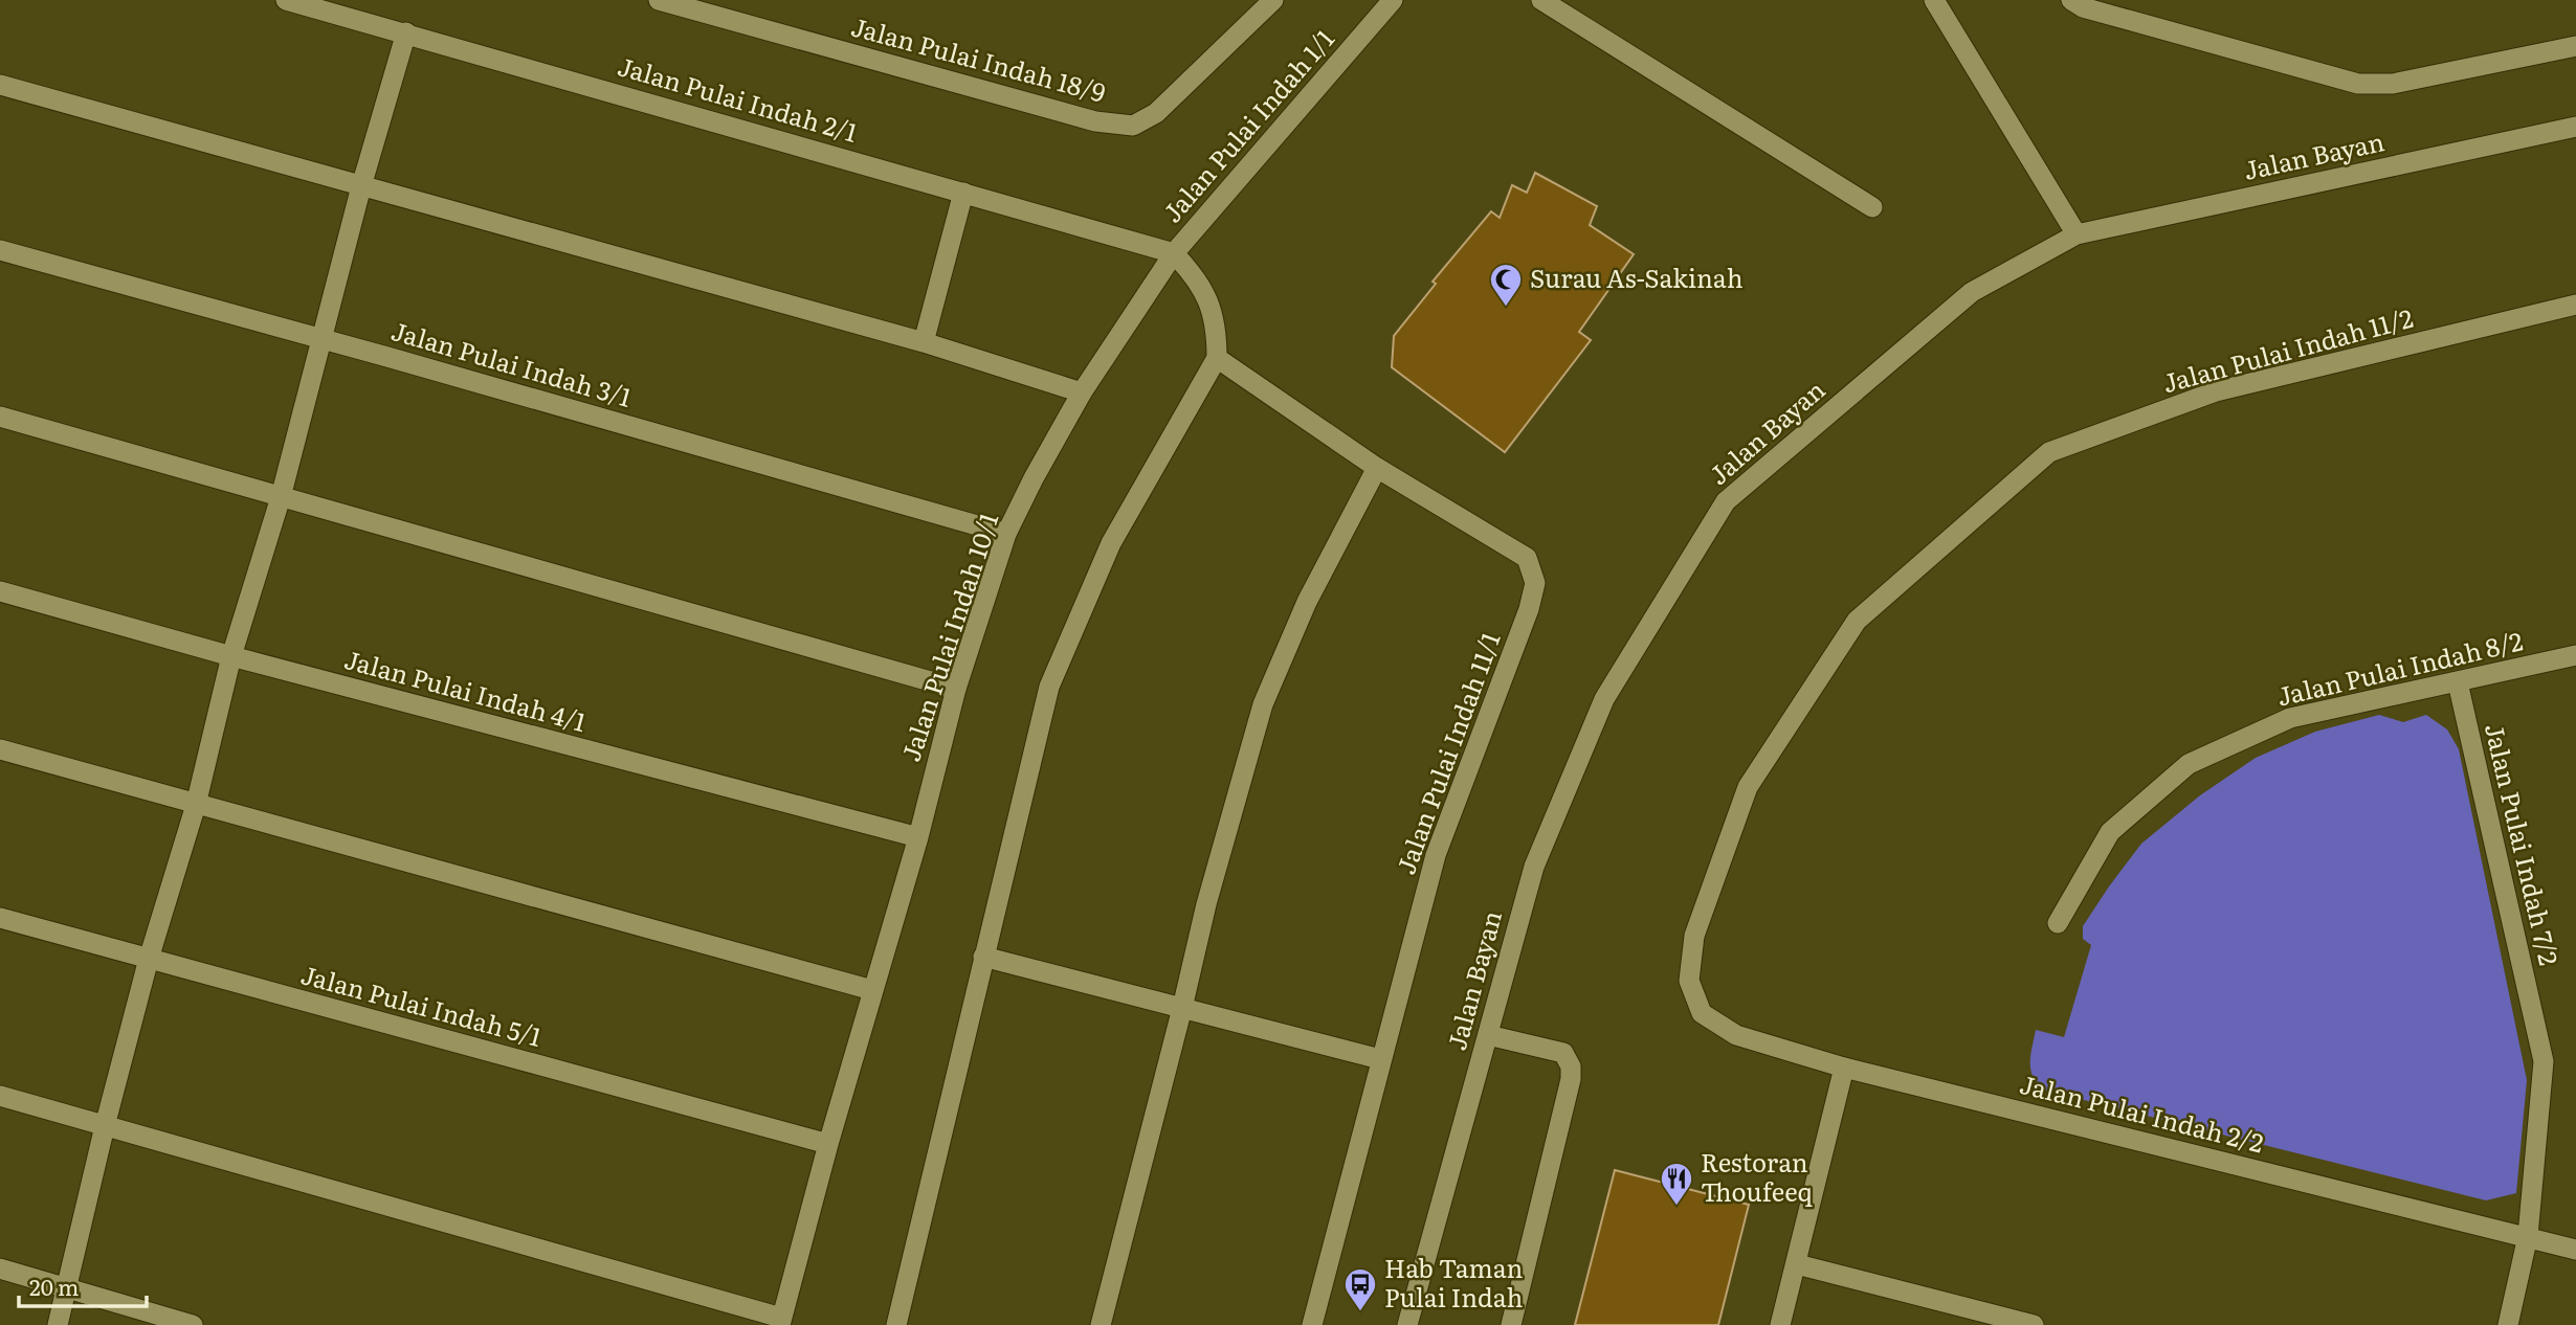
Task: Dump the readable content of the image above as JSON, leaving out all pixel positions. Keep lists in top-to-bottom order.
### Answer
{
  "streets": {
    "street": [
      "Jalan Pulai Indah 18/9",
      "Jalan Pulai Indah 2/1",
      "Jalan Pulai Indah 1/1",
      "Jalan Bayan",
      "Jalan Pulai Indah 11/2",
      "Jalan Pulai Indah 3/1",
      "Jalan Pulai Indah 10/1",
      "Jalan Pulai Indah 8/2",
      "Jalan Pulai Indah 4/1",
      "Jalan Pulai Indah 11/1",
      "Jalan Pulai Indah 7/2",
      "Jalan Pulai Indah 5/1",
      "Jalan Pulai Indah 2/2"
    ]
  },
  "crossings": [
    ["Jalan Pulai Indah 2/1", "Jalan Pulai Indah 1/1"],
    ["Jalan Pulai Indah 2/1", "Jalan Pulai Indah 10/1"],
    ["Jalan Pulai Indah 1/1", "Jalan Pulai Indah 10/1"],
    ["Jalan Pulai Indah 11/2", "Jalan Pulai Indah 2/2"],
    ["Jalan Pulai Indah 3/1", "Jalan Pulai Indah 10/1"],
    ["Jalan Pulai Indah 10/1", "Jalan Pulai Indah 4/1"],
    ["Jalan Pulai Indah 10/1", "Jalan Pulai Indah 5/1"],
    ["Jalan Pulai Indah 8/2", "Jalan Pulai Indah 7/2"],
    ["Jalan Pulai Indah 7/2", "Jalan Pulai Indah 2/2"]
  ],
  "places": {
    "mosque": ["Surau As-Sakinah"],
    "restaurant": ["Restoran Thoufeeq"],
    "bus stop": ["Hab Taman Pulai Indah"]
  },
  "scale_bar": "20 m"
}
